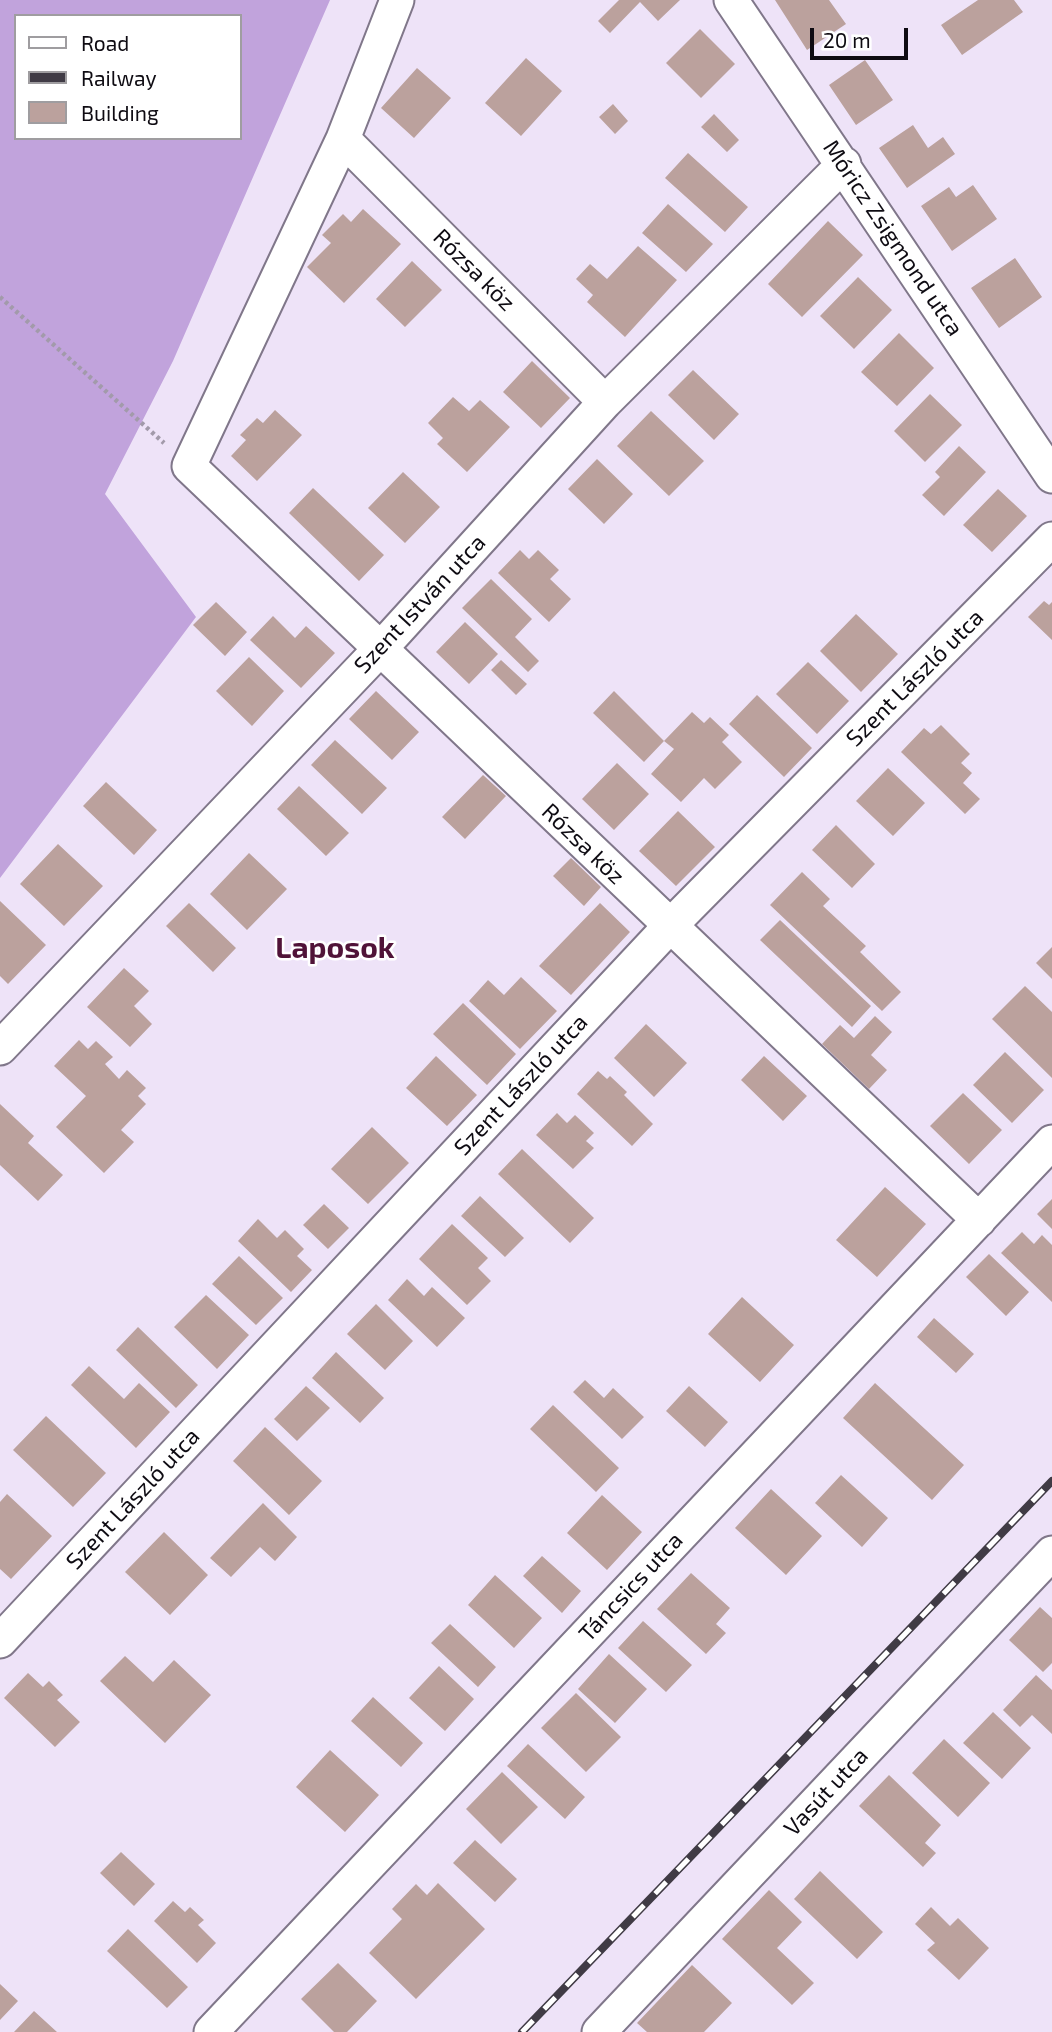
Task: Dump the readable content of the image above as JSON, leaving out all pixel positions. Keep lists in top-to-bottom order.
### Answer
{
  "streets": {
    "street": [
      "Móricz Zsigmond utca",
      "Rózsa köz",
      "Szent István utca",
      "Szent László utca",
      "Táncsics utca",
      "Vasút utca"
    ]
  },
  "crossings": [
    ["Móricz Zsigmond utca", "Szent István utca"],
    ["Rózsa köz", "Szent István utca"],
    ["Rózsa köz", "Szent László utca"],
    ["Rózsa köz", "Táncsics utca"]
  ],
  "districts": ["Laposok"],
  "legend": ["Road", "Railway", "Building"],
  "scale_bar": "20 m"
}
